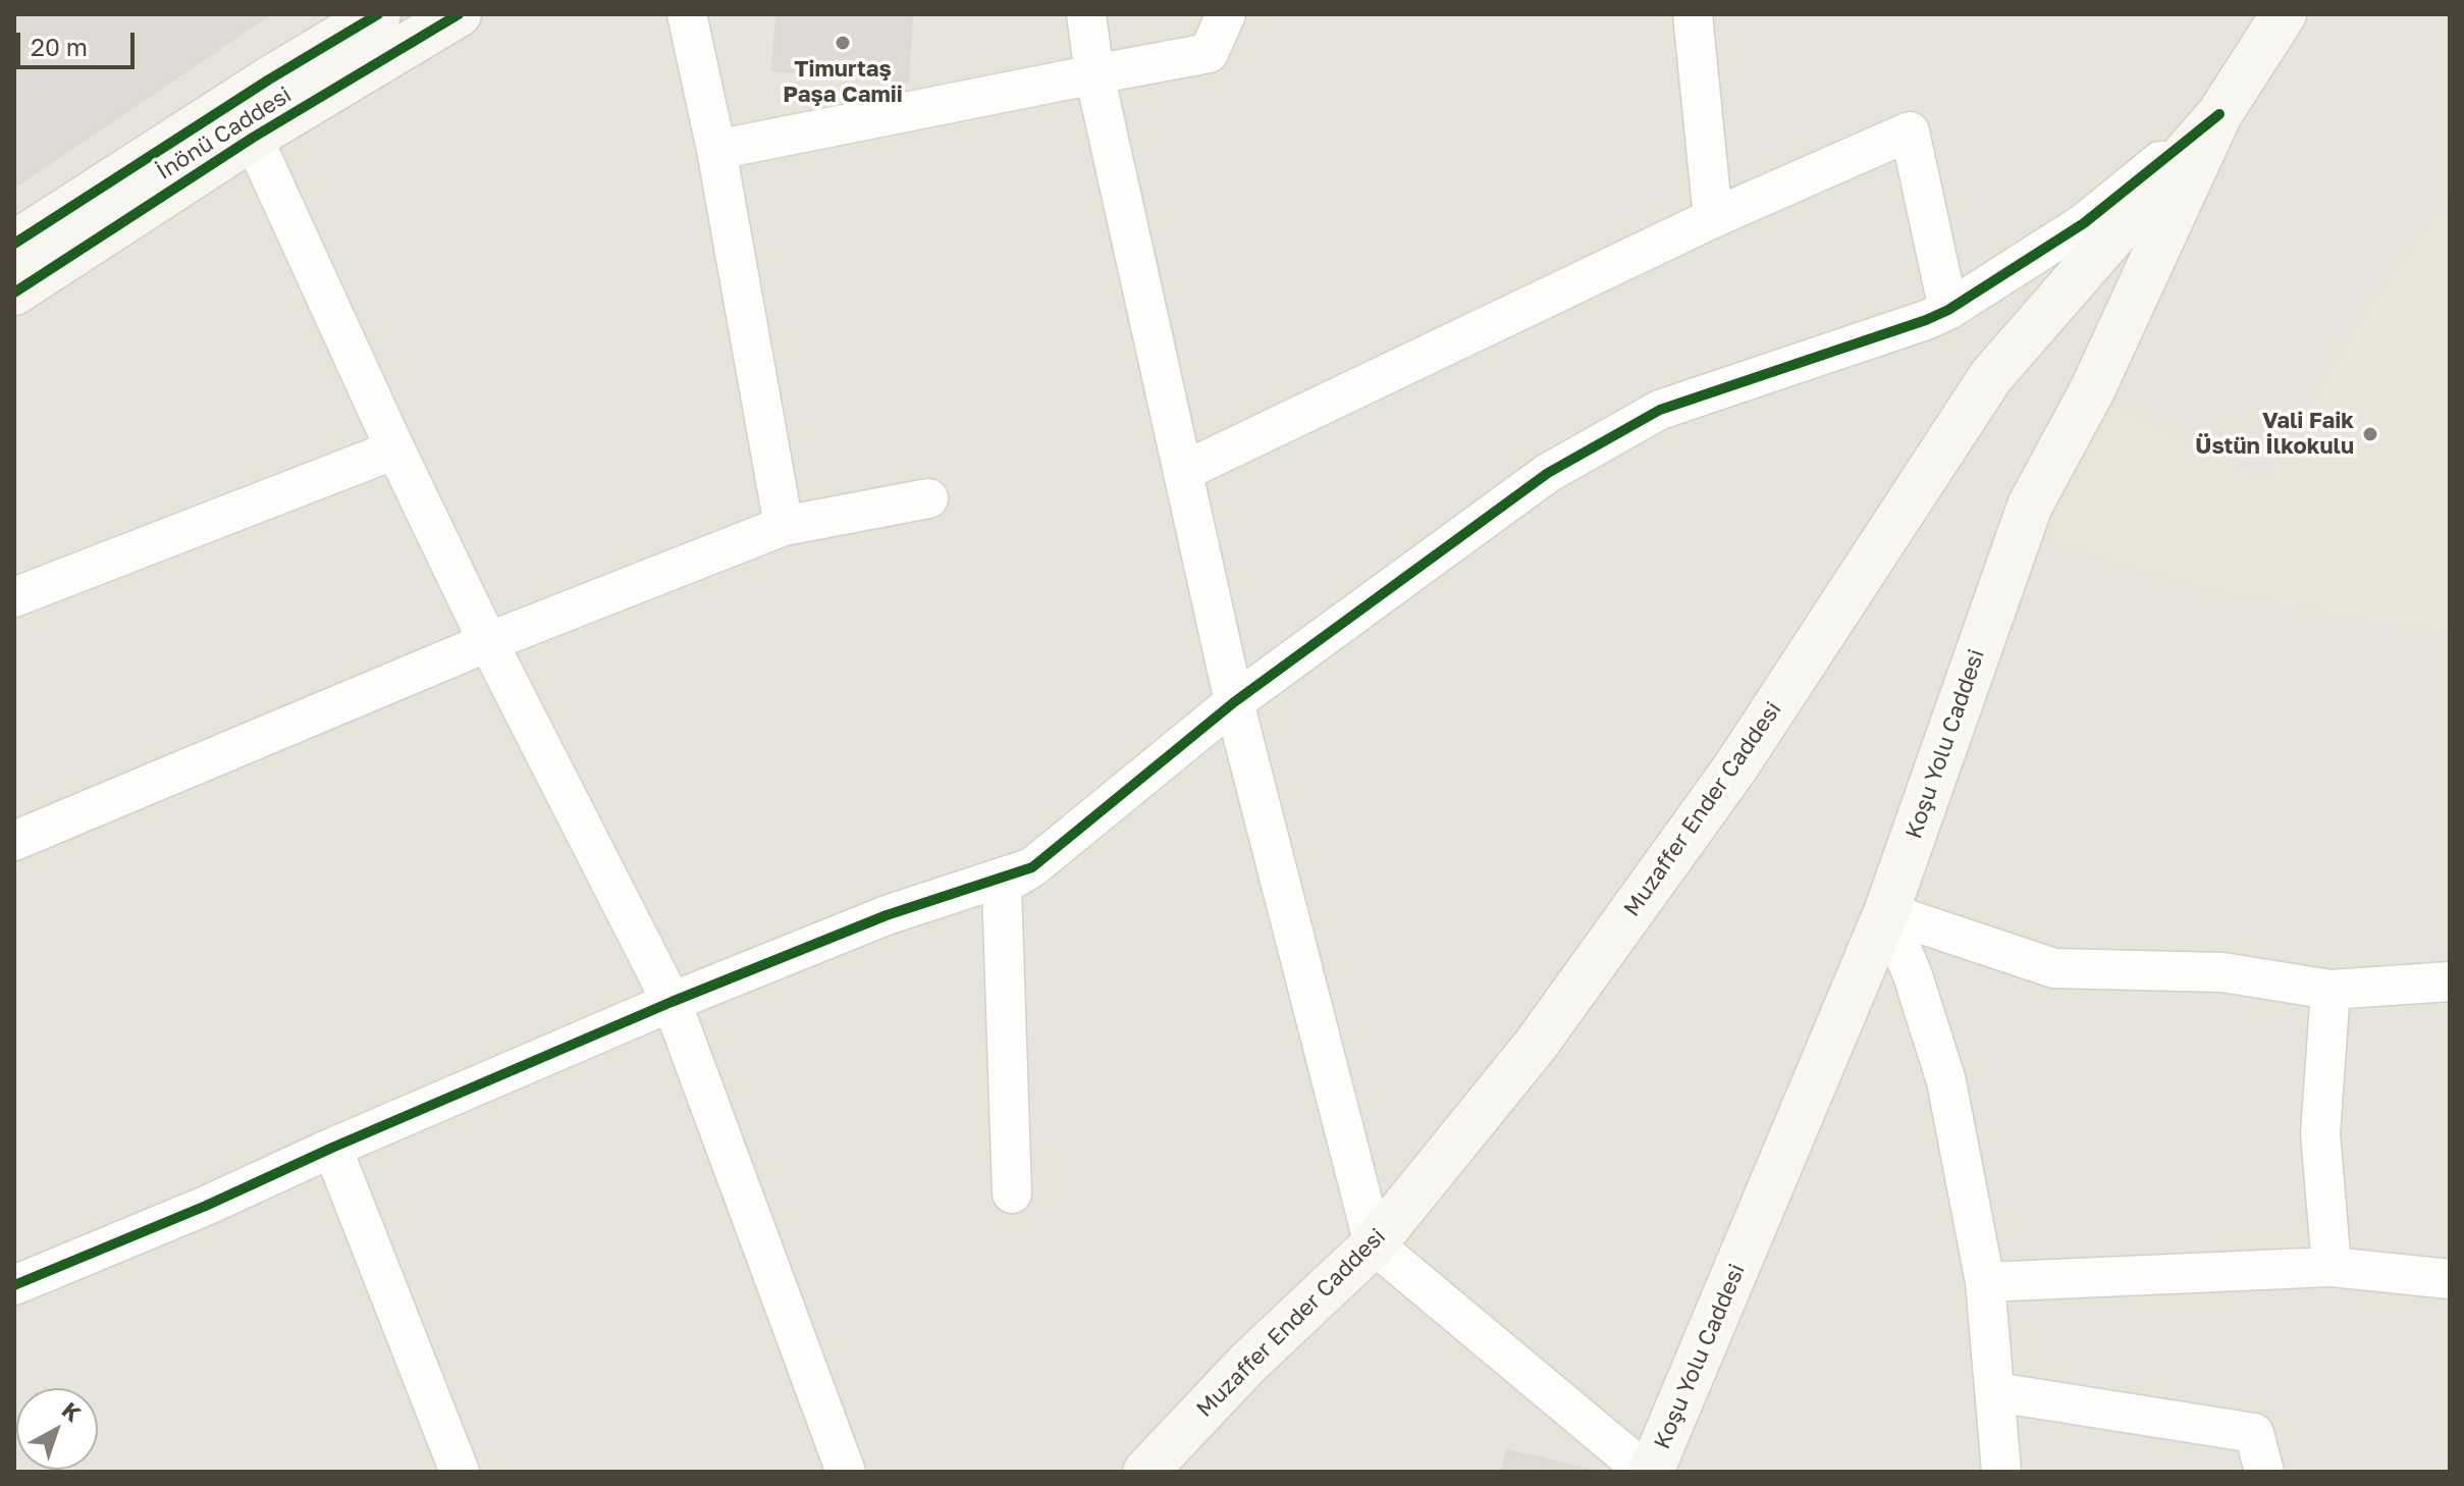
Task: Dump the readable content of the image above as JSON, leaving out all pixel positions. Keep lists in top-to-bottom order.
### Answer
{
  "streets": {
    "street": ["İnönü Caddesi", "Koşu Yolu Caddesi", "Muzaffer Ender Caddesi"]
  },
  "crossings": [
    ["Koşu Yolu Caddesi", "Muzaffer Ender Caddesi"]
  ],
  "places": ["Timurtaş Paşa Camii", "Vali Faik Üstün İlkokulu"],
  "scale_bar": "20 m",
  "north": "top right"
}
